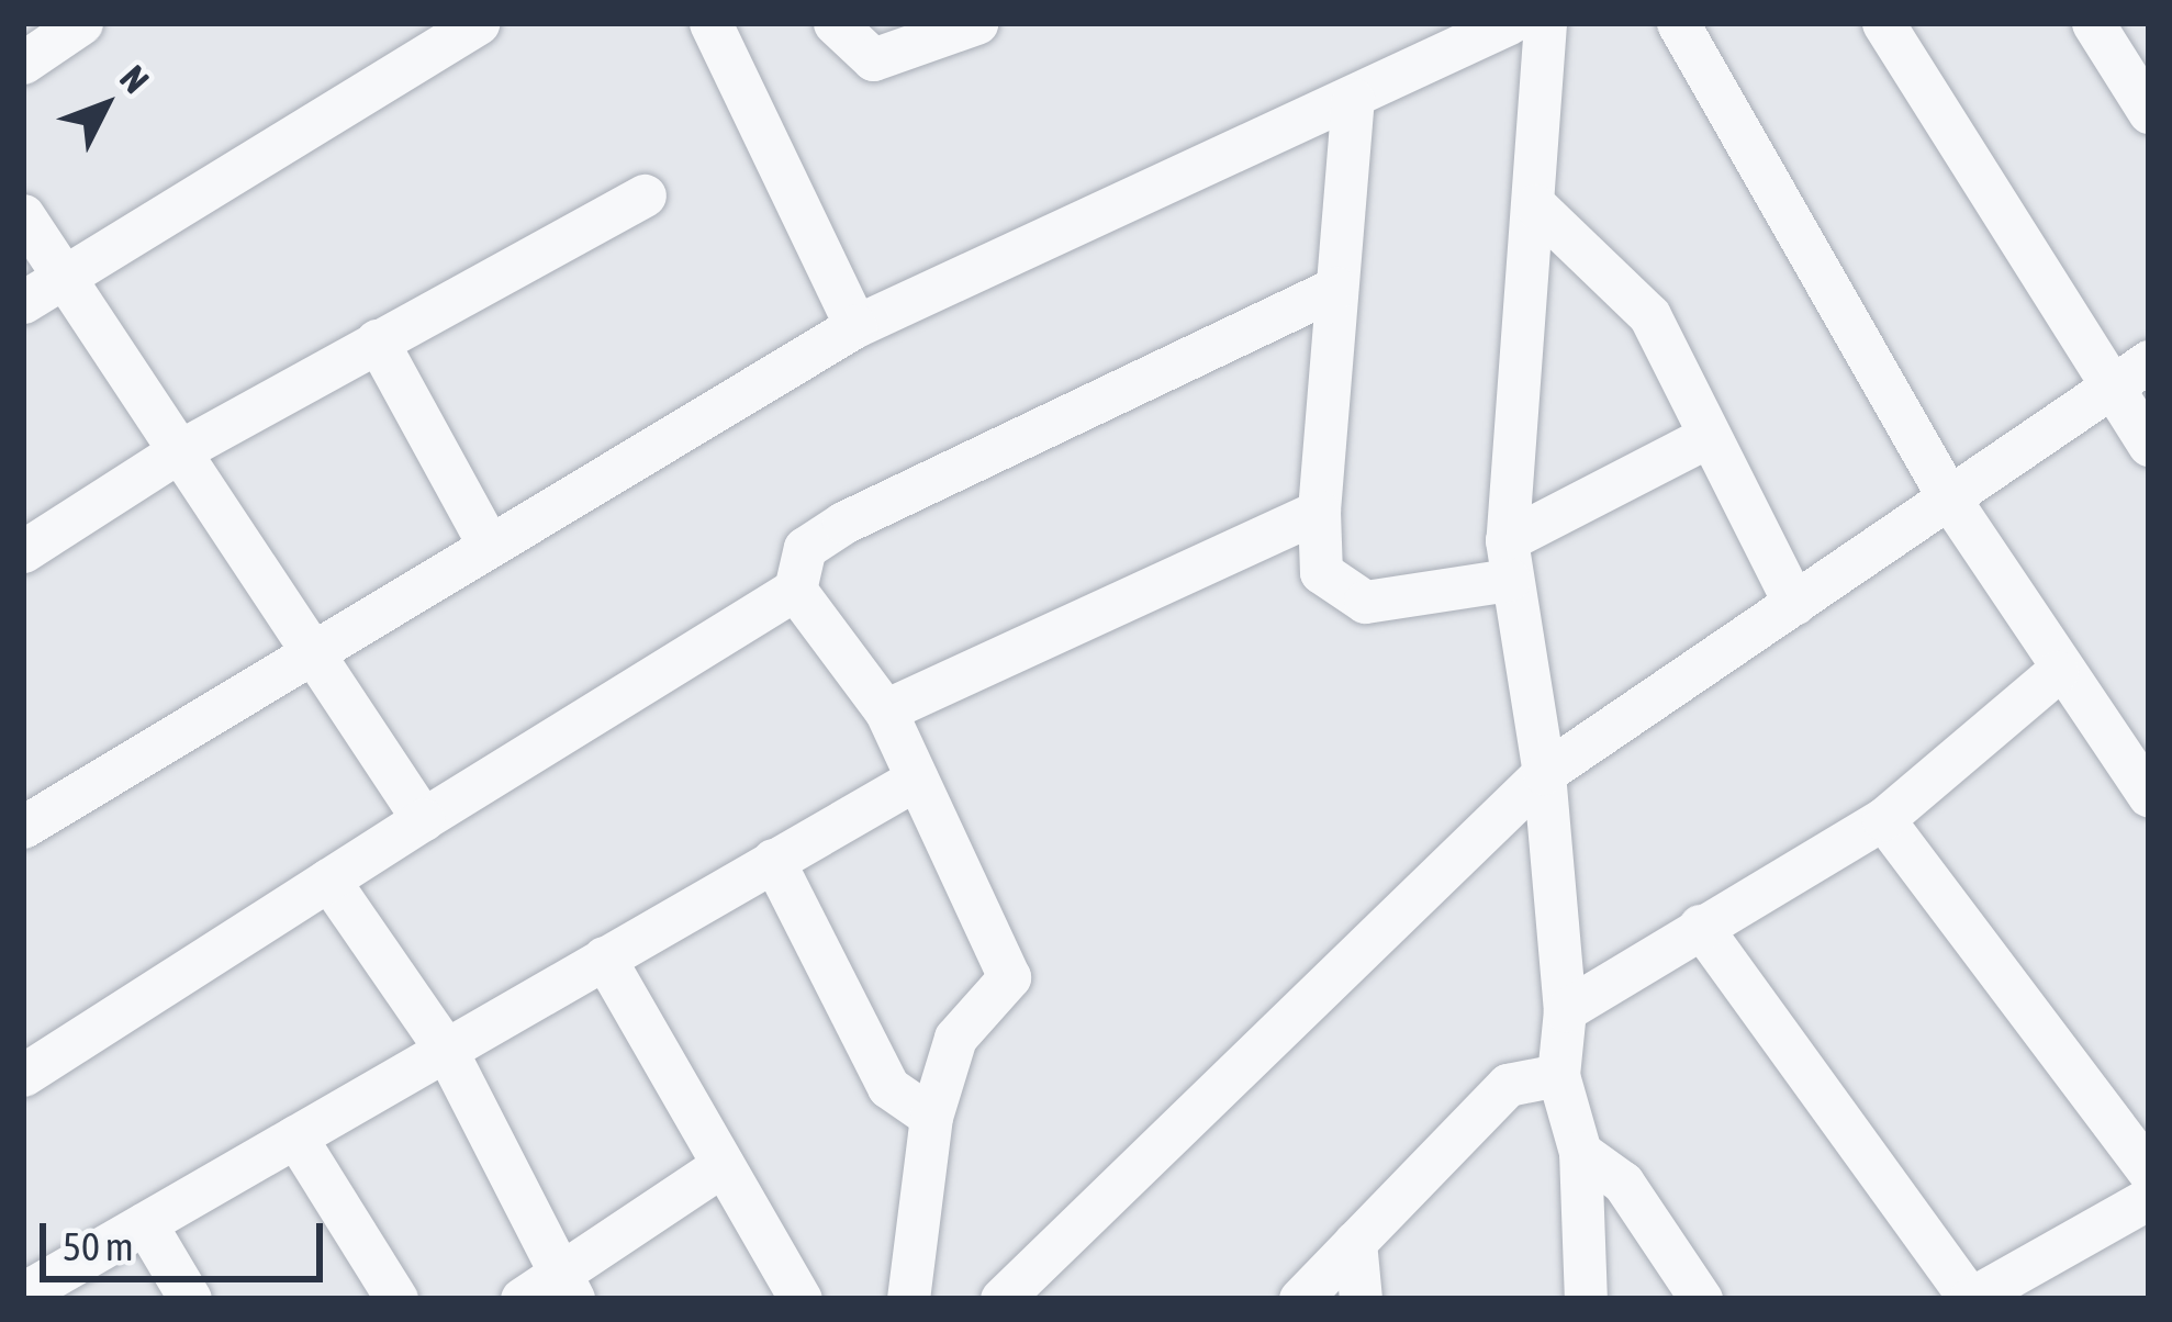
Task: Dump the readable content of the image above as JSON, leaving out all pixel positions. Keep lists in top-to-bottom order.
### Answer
{
  "scale_bar": "50 m",
  "north": "top right"
}
